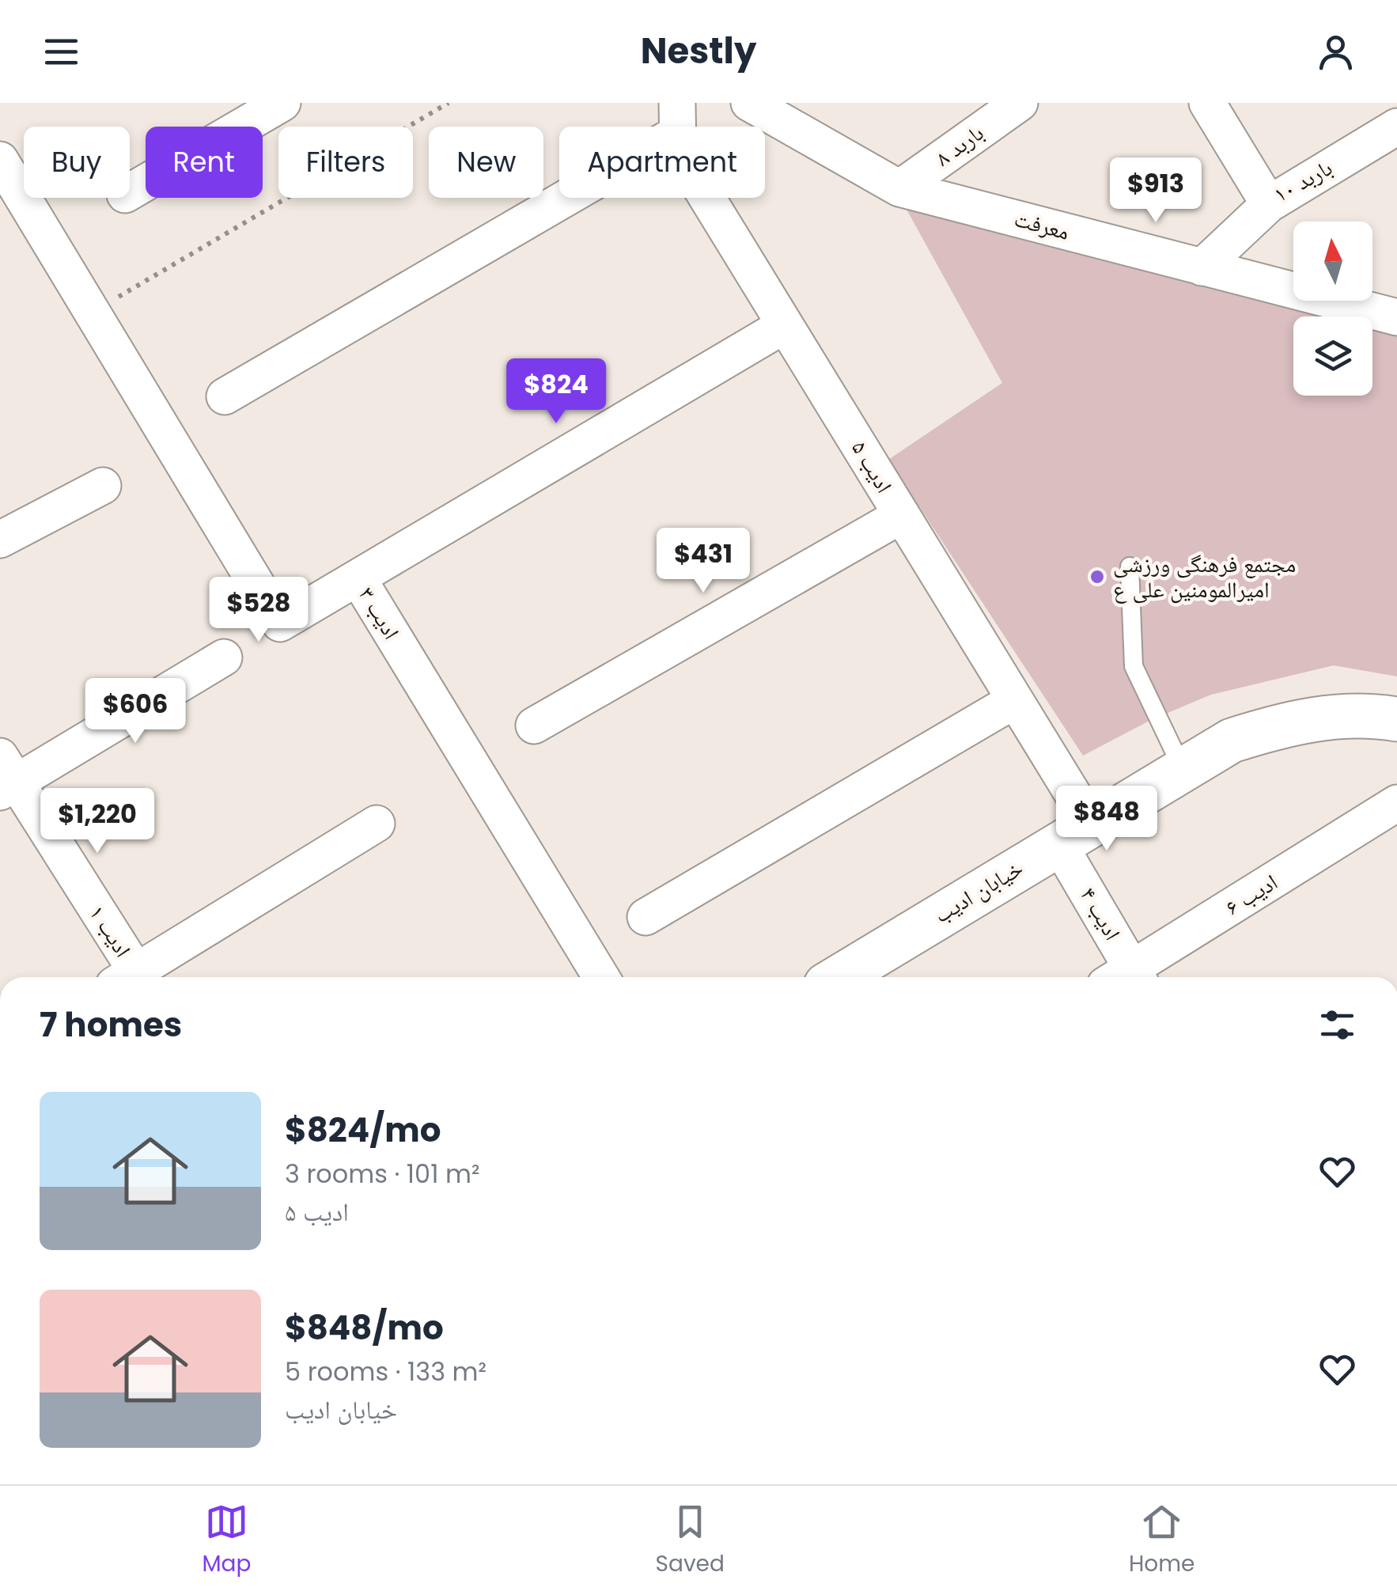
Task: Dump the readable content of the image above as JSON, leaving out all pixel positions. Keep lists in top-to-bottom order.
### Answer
{
  "streets": {
    "street": [
      "باربد ۸",
      "باربد ۱۰",
      "معرفت",
      "ادیب ۵",
      "ادیب ۳",
      "خیابان ادیب",
      "ادیب ۶",
      "ادیب ۴",
      "ادیب ۱"
    ]
  },
  "crossings": [
    ["باربد ۸", "معرفت"],
    ["ادیب ۵", "خیابان ادیب"],
    ["ادیب ۵", "ادیب ۴"],
    ["خیابان ادیب", "ادیب ۴"]
  ],
  "places": ["مجتمع فرهنگی ورزشی امیرالمومنین علی ‌ع"],
  "north": "top",
  "page": {
    "header": "Nestly",
    "chip": [
      "Buy",
      "Rent",
      "Filters",
      "New",
      "Apartment"
    ],
    "price": [
      "$913",
      "$824",
      "$431",
      "$528",
      "$606",
      "$848",
      "$1,220"
    ],
    "heading": "7 homes",
    "list": [
      {
        "name": "$824/mo",
        "note": "3 rooms · 101 m² · ادیب ۵"
      },
      {
        "name": "$848/mo",
        "note": "5 rooms · 133 m² · خیابان ادیب"
      }
    ],
    "tabs": ["Map", "Saved", "Home"]
  }
}
